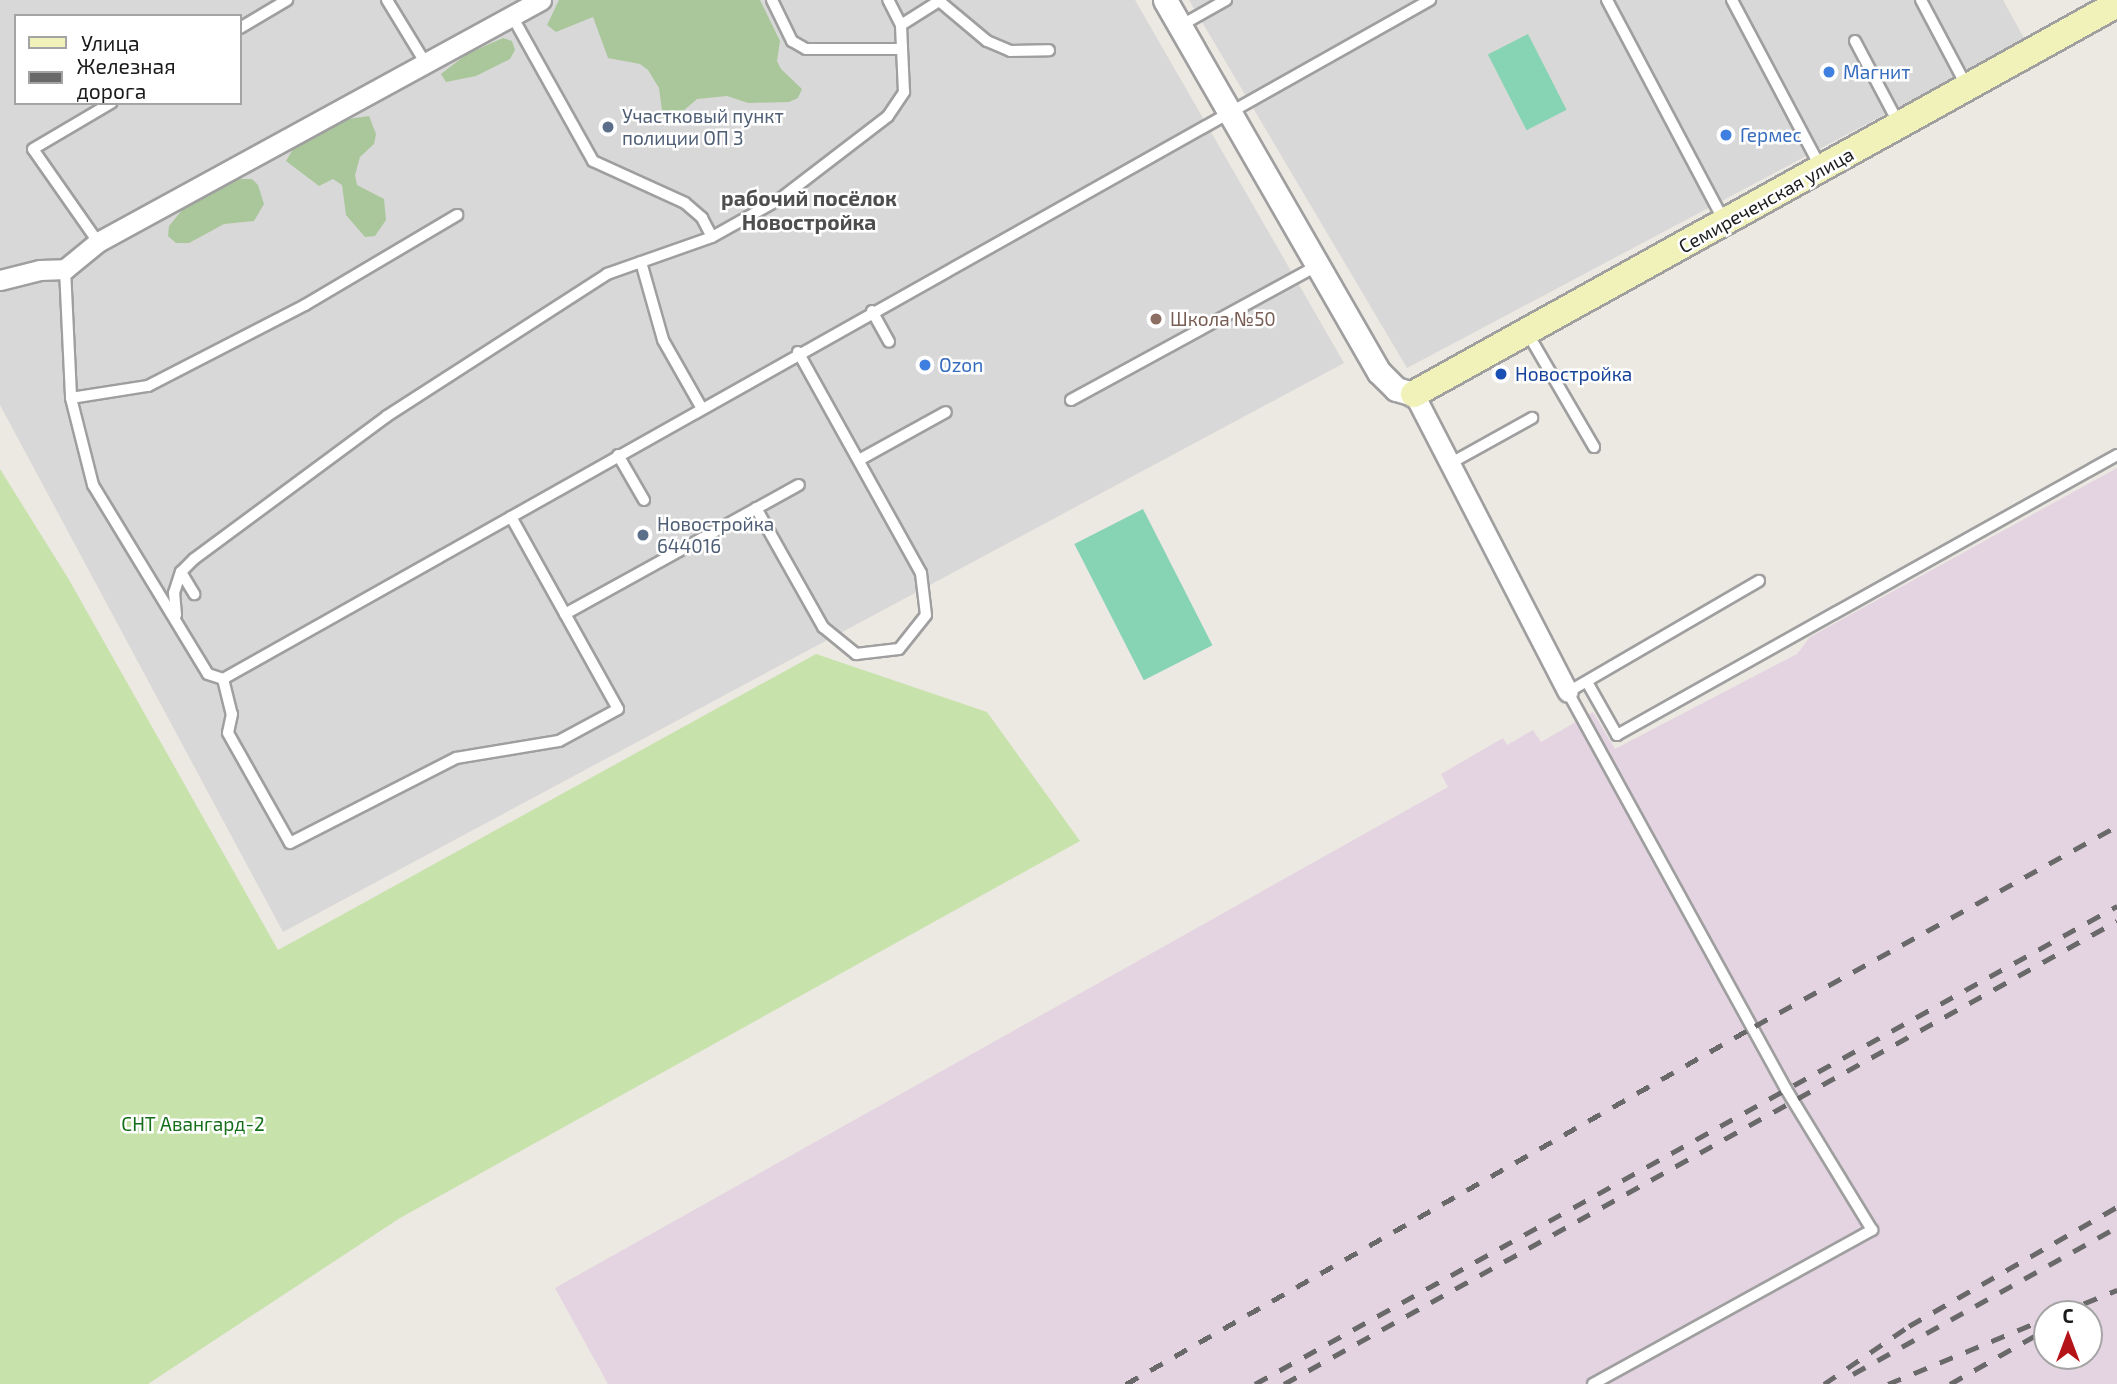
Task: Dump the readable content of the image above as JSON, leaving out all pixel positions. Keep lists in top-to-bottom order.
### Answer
{
  "streets": {
    "main road": ["Семиреченская улица"]
  },
  "districts": ["рабочий посёлок Новостройка"],
  "parks": ["СНТ Авангард-2"],
  "places": [
    "Магнит",
    "Участковый пункт полиции ОП 3",
    "Гермес",
    "Школа №50",
    "Ozon",
    "Новостройка",
    "Новостройка 644016"
  ],
  "legend": ["Улица", "Железная дорога"],
  "north": "top"
}
